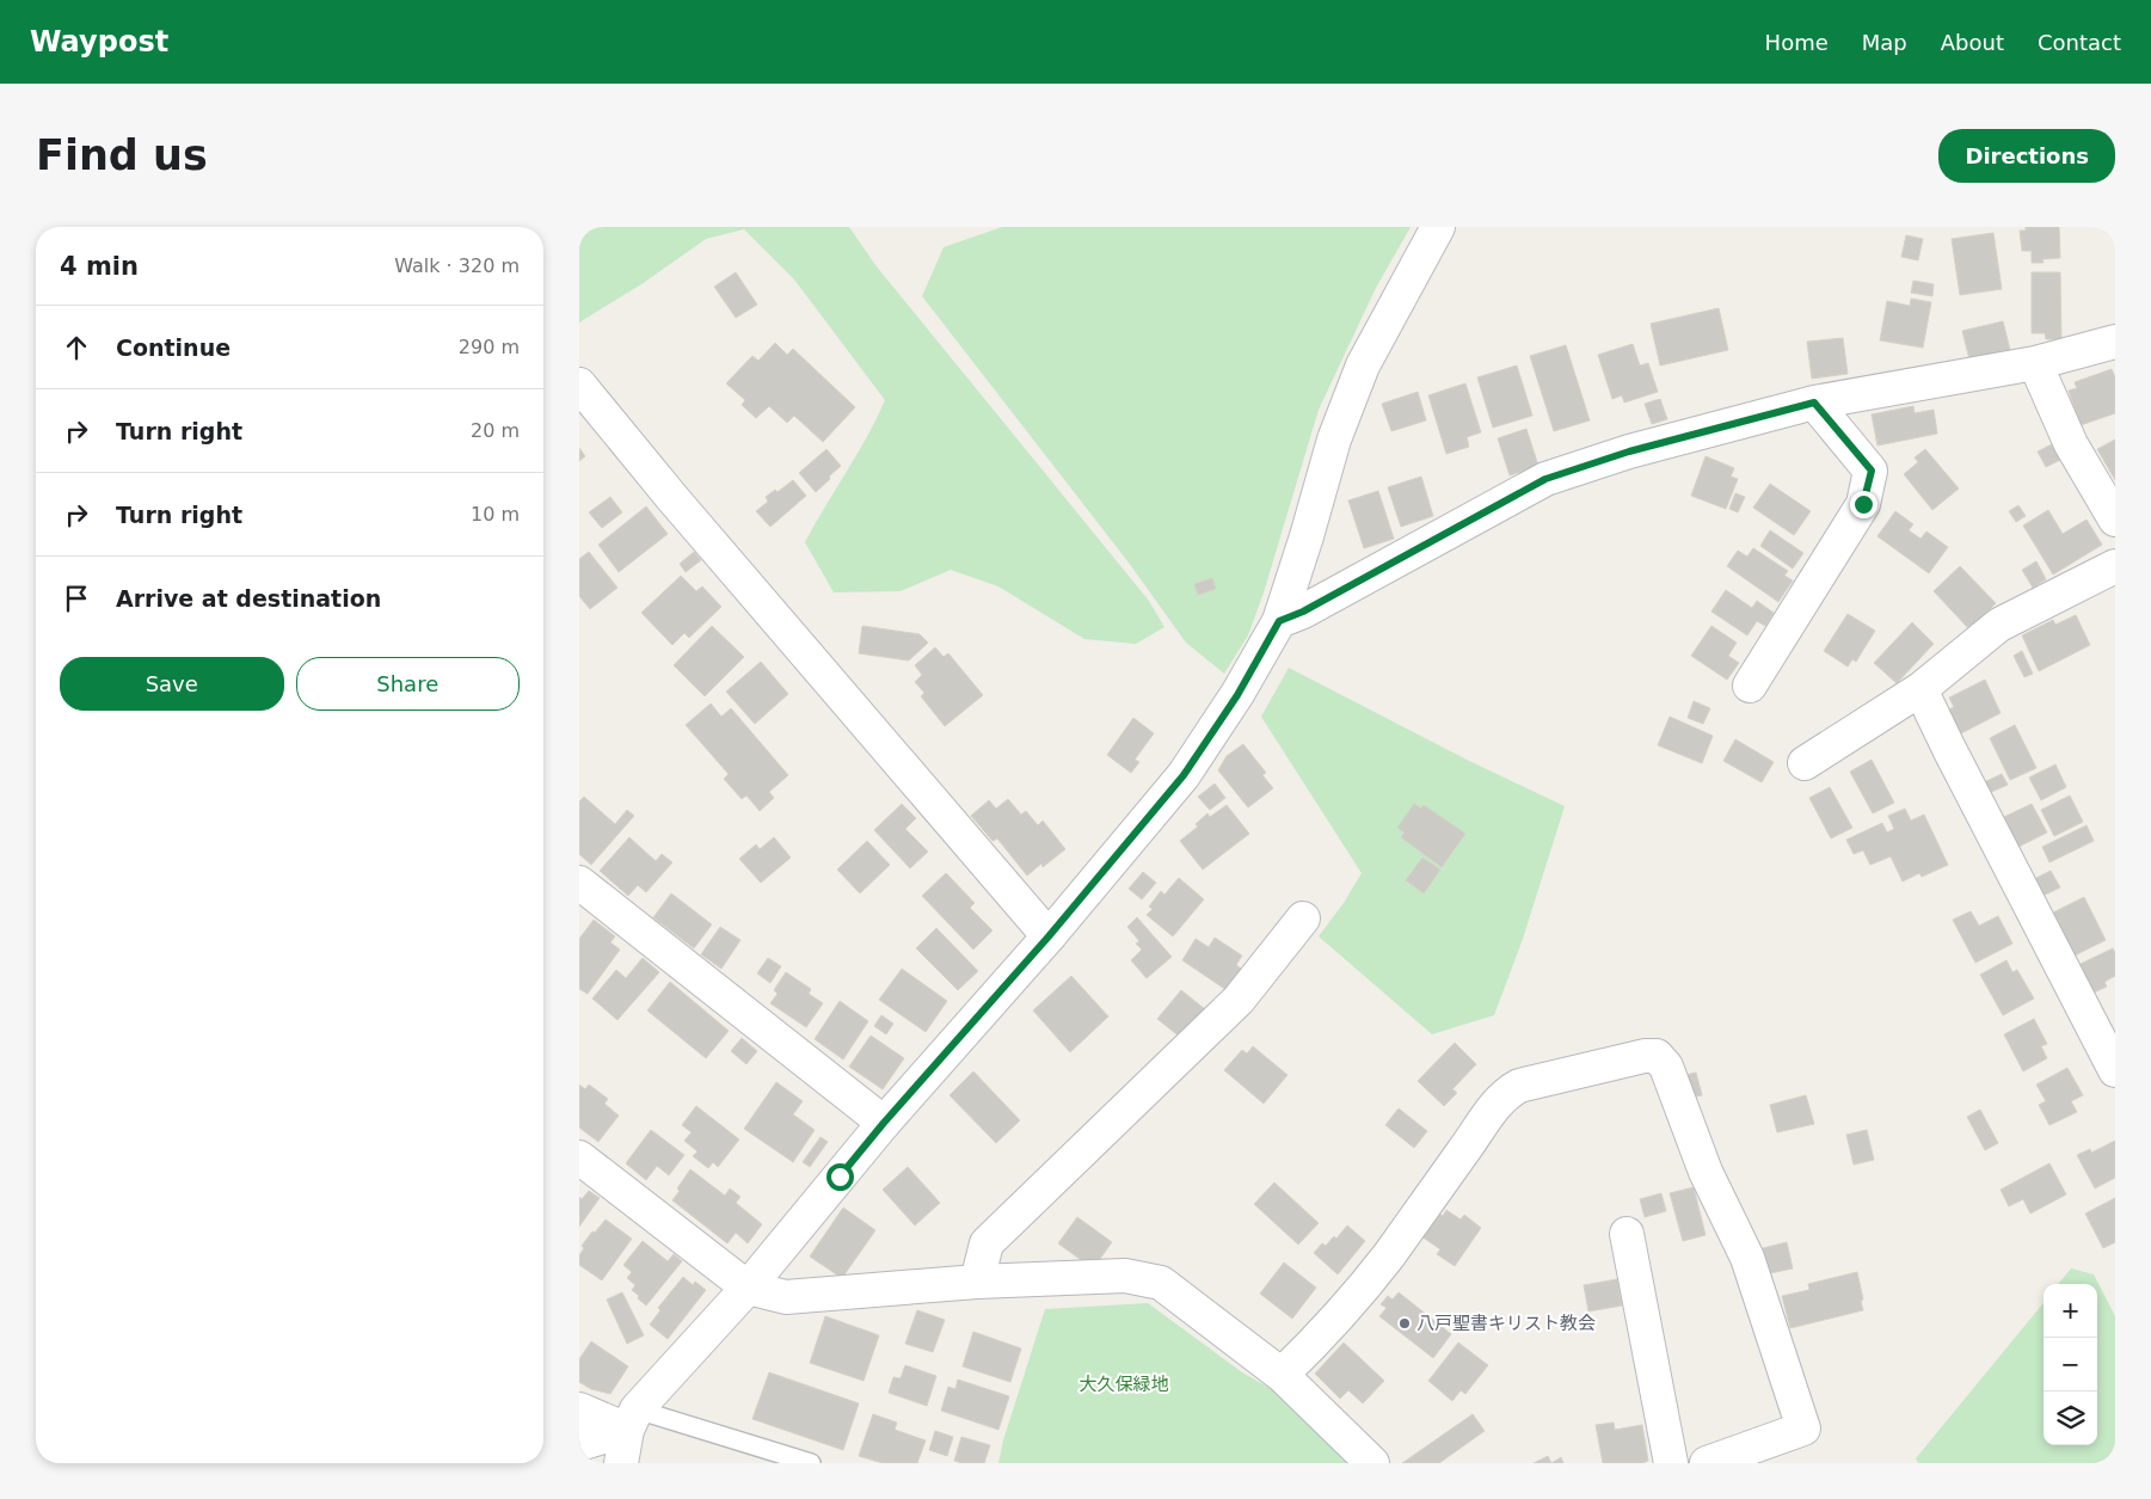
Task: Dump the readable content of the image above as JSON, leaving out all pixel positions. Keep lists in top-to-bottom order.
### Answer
{
  "parks": ["大久保緑地"],
  "places": ["八戸聖書キリスト教会"],
  "page": {
    "header": "Waypost",
    "nav": [
      "Home",
      "Map",
      "About",
      "Contact"
    ],
    "buttons": [
      "Directions",
      ["Save", "Share"]
    ],
    "title": "Find us",
    "heading": ["4 min", "Walk · 320 m"],
    "list": [
      ["Continue", "290 m"],
      ["Turn right", "20 m"],
      ["Turn right", "10 m"],
      "Arrive at destination"
    ],
    "map_buttons": ["+", "−"]
  }
}
